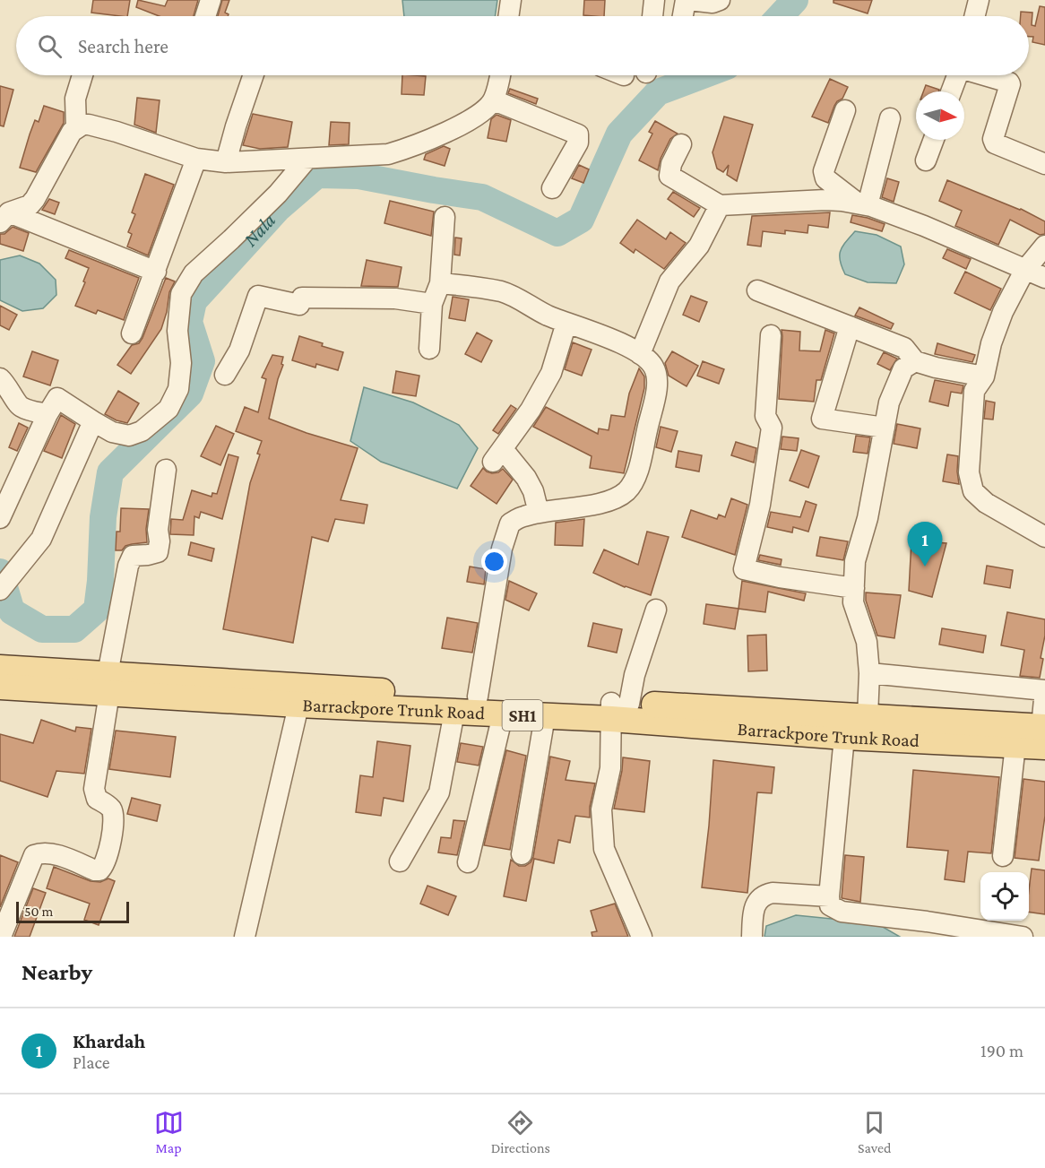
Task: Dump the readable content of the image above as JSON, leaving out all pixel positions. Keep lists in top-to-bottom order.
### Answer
{
  "streets": {
    "main road": ["Barrackpore Trunk Road", "SH1"]
  },
  "water": ["Nala"],
  "scale_bar": "50 m",
  "north": "right",
  "page": {
    "search": "Search here",
    "pins": "1",
    "scale": "50 m",
    "heading": "Nearby",
    "list": [
      {
        "mark": "1",
        "name": "Khardah",
        "note": "Place",
        "value": "190 m"
      }
    ],
    "nav": ["Map", "Directions", "Saved"]
  }
}
